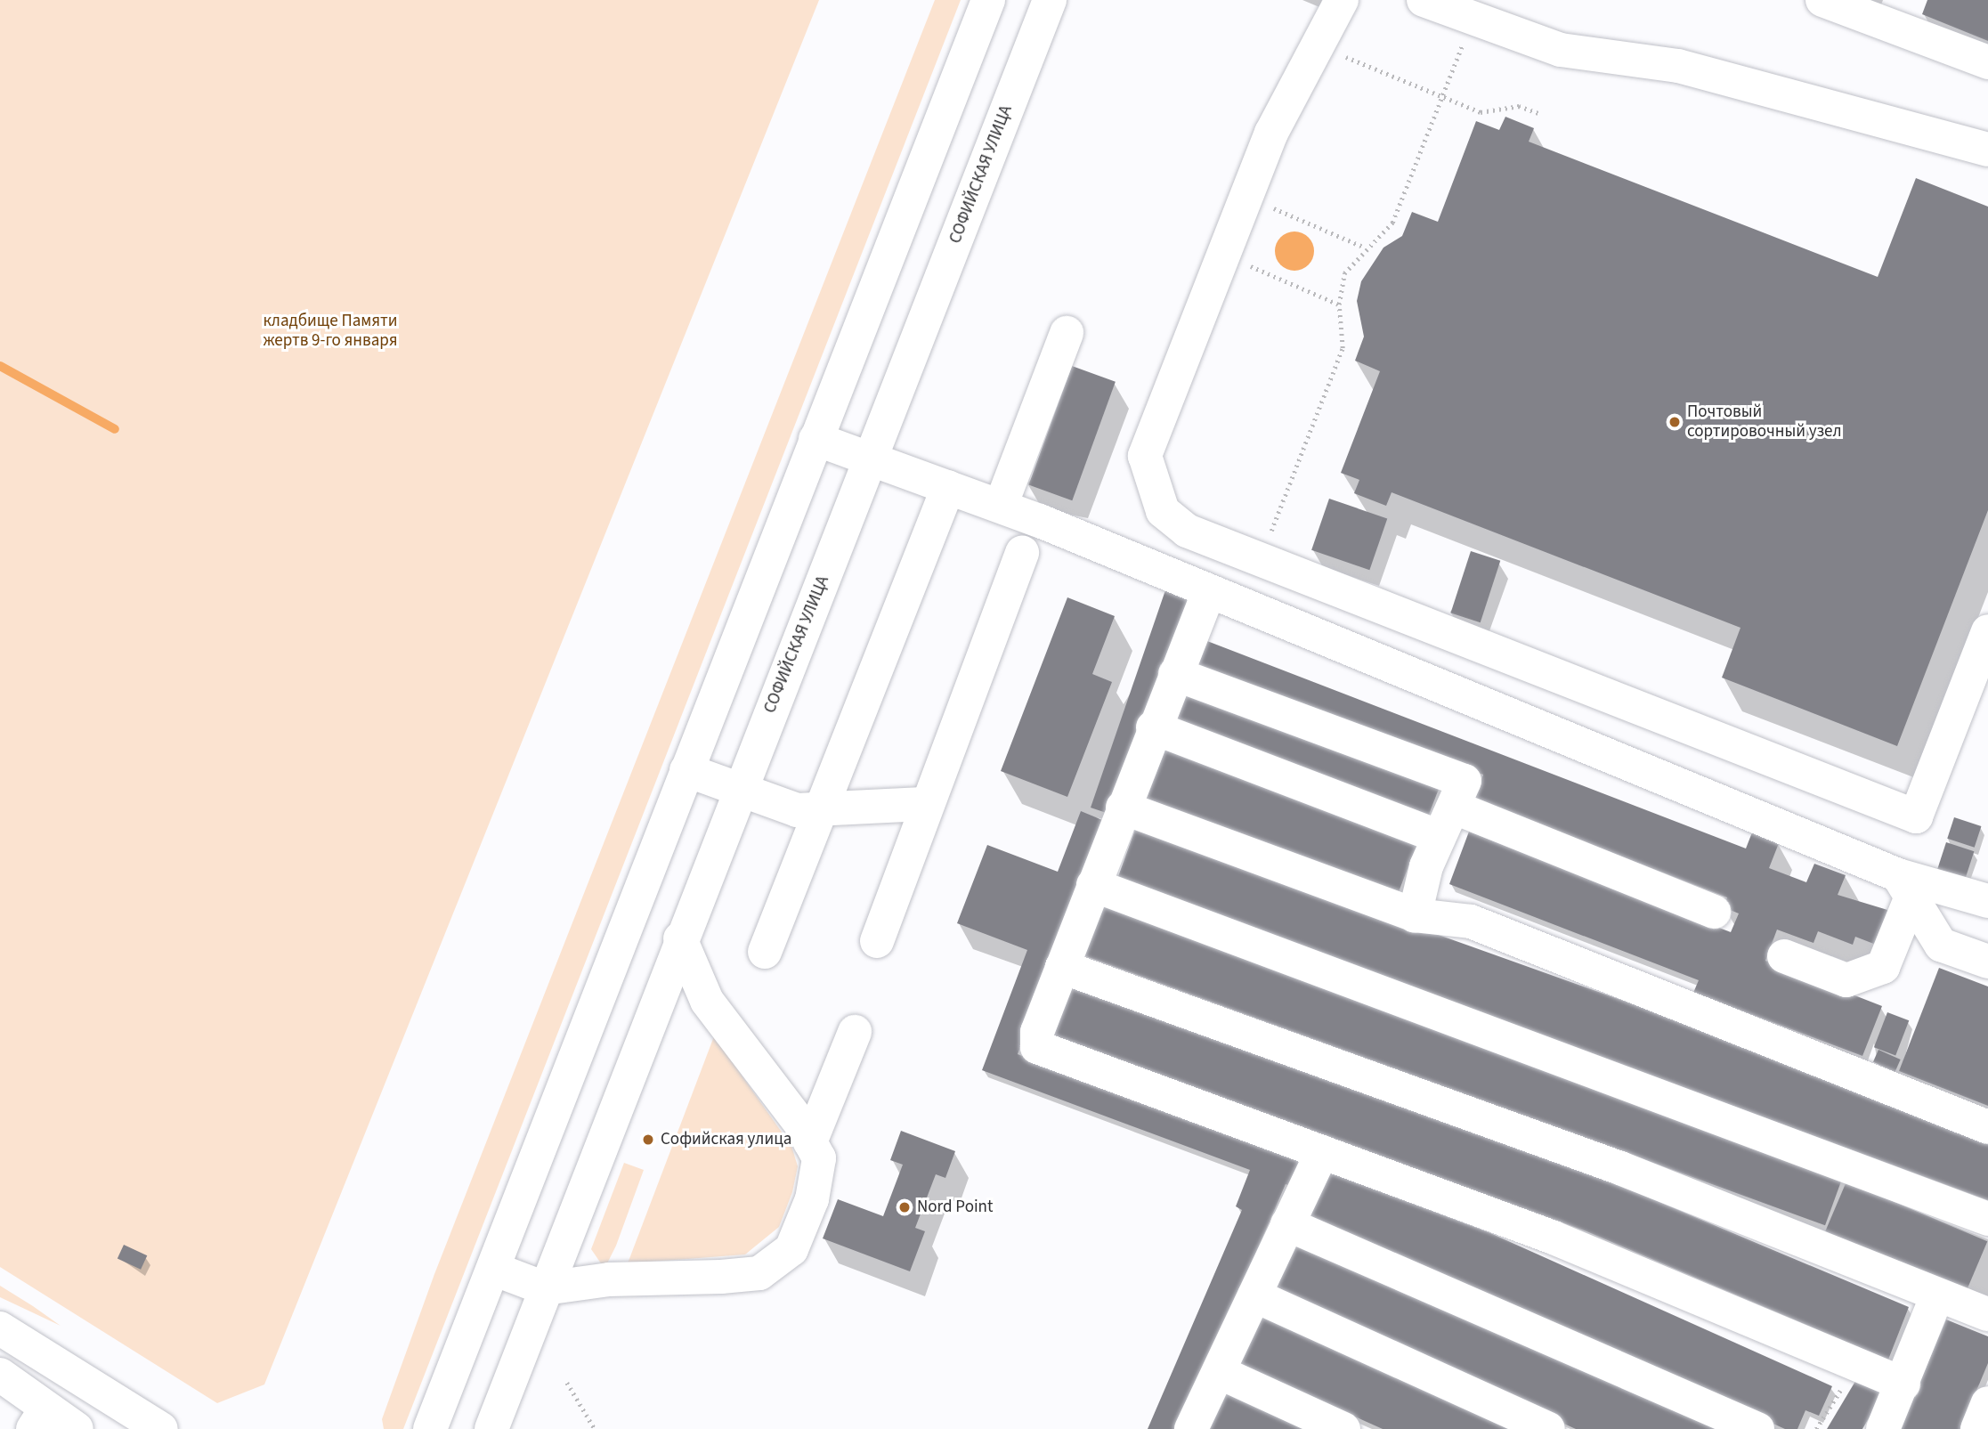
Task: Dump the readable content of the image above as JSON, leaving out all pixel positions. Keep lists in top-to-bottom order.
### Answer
{
  "streets": {
    "main road": ["СОФИЙСКАЯ УЛИЦА"]
  },
  "parks": ["кладбище Памяти жертв 9-го января"],
  "places": ["Почтовый сортировочный узел", "Софийская улица", "Nord Point"]
}
